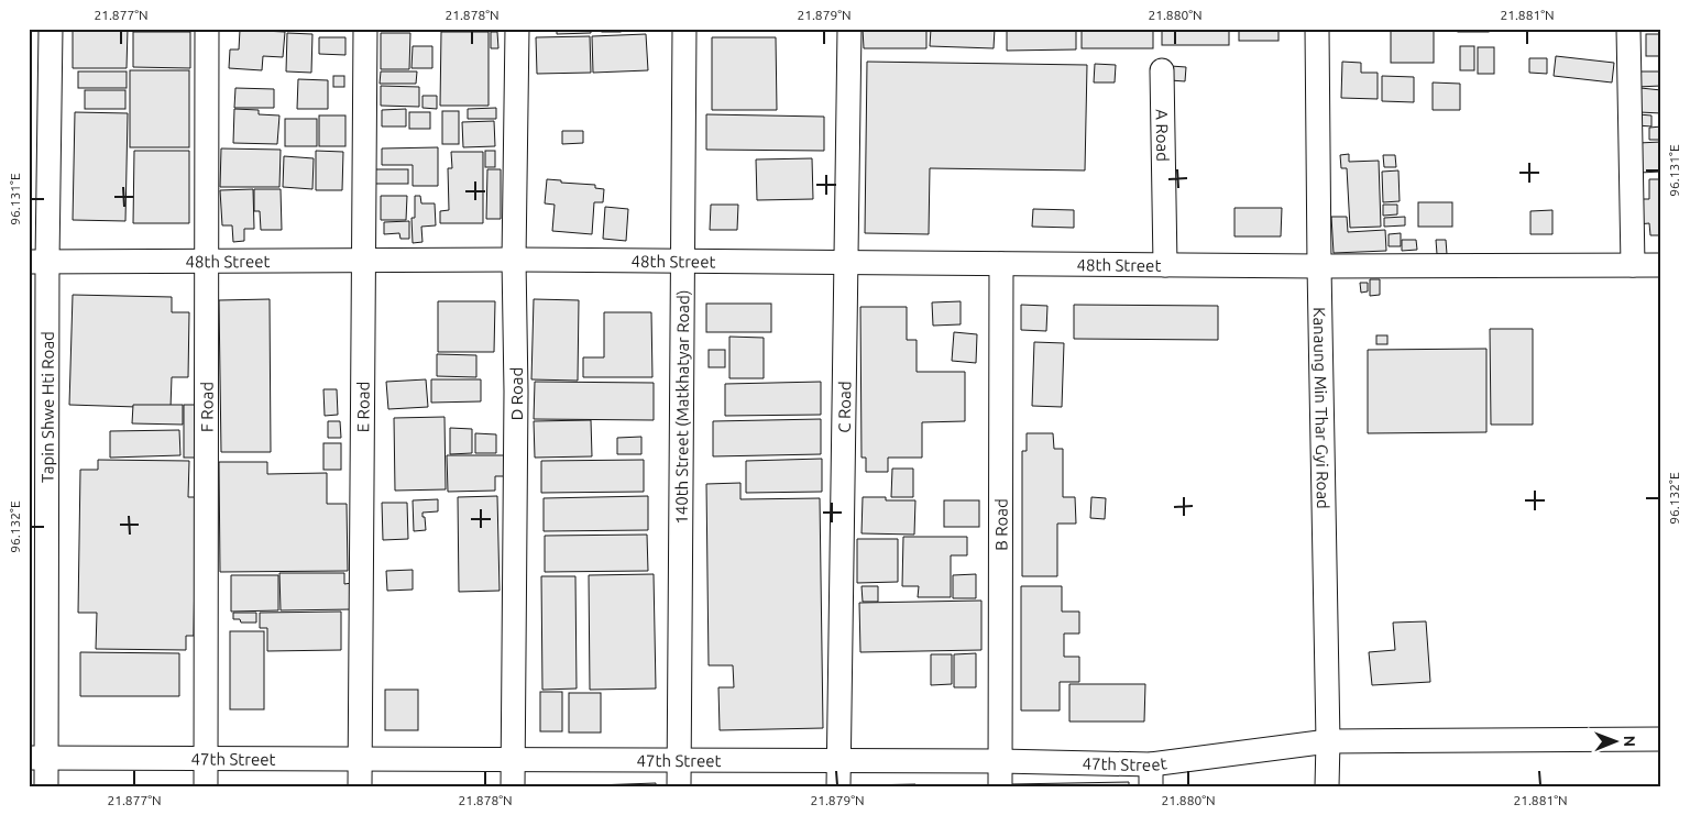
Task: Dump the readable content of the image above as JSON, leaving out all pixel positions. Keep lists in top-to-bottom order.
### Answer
{
  "streets": {
    "street": [
      "A Road",
      "48th Street",
      "D Road",
      "Tapin Shwe Hti Road",
      "140th Street (Matkhatyar Road)",
      "F Road",
      "E Road",
      "C Road",
      "Kanaung Min Thar Gyi Road",
      "B Road",
      "47th Street"
    ]
  },
  "crossings": [
    ["A Road", "48th Street"],
    ["48th Street", "D Road"],
    ["48th Street", "Tapin Shwe Hti Road"],
    ["48th Street", "140th Street (Matkhatyar Road)"],
    ["48th Street", "F Road"],
    ["48th Street", "E Road"],
    ["48th Street", "C Road"],
    ["48th Street", "Kanaung Min Thar Gyi Road"],
    ["48th Street", "B Road"],
    ["D Road", "47th Street"],
    ["Tapin Shwe Hti Road", "47th Street"],
    ["140th Street (Matkhatyar Road)", "47th Street"],
    ["F Road", "47th Street"],
    ["E Road", "47th Street"],
    ["C Road", "47th Street"],
    ["Kanaung Min Thar Gyi Road", "47th Street"],
    ["B Road", "47th Street"]
  ],
  "north": "right",
  "coordinates": [
    "21.877°N",
    "21.878°N",
    "21.879°N",
    "21.880°N",
    "21.881°N",
    "96.131°E",
    "96.132°E"
  ]
}
